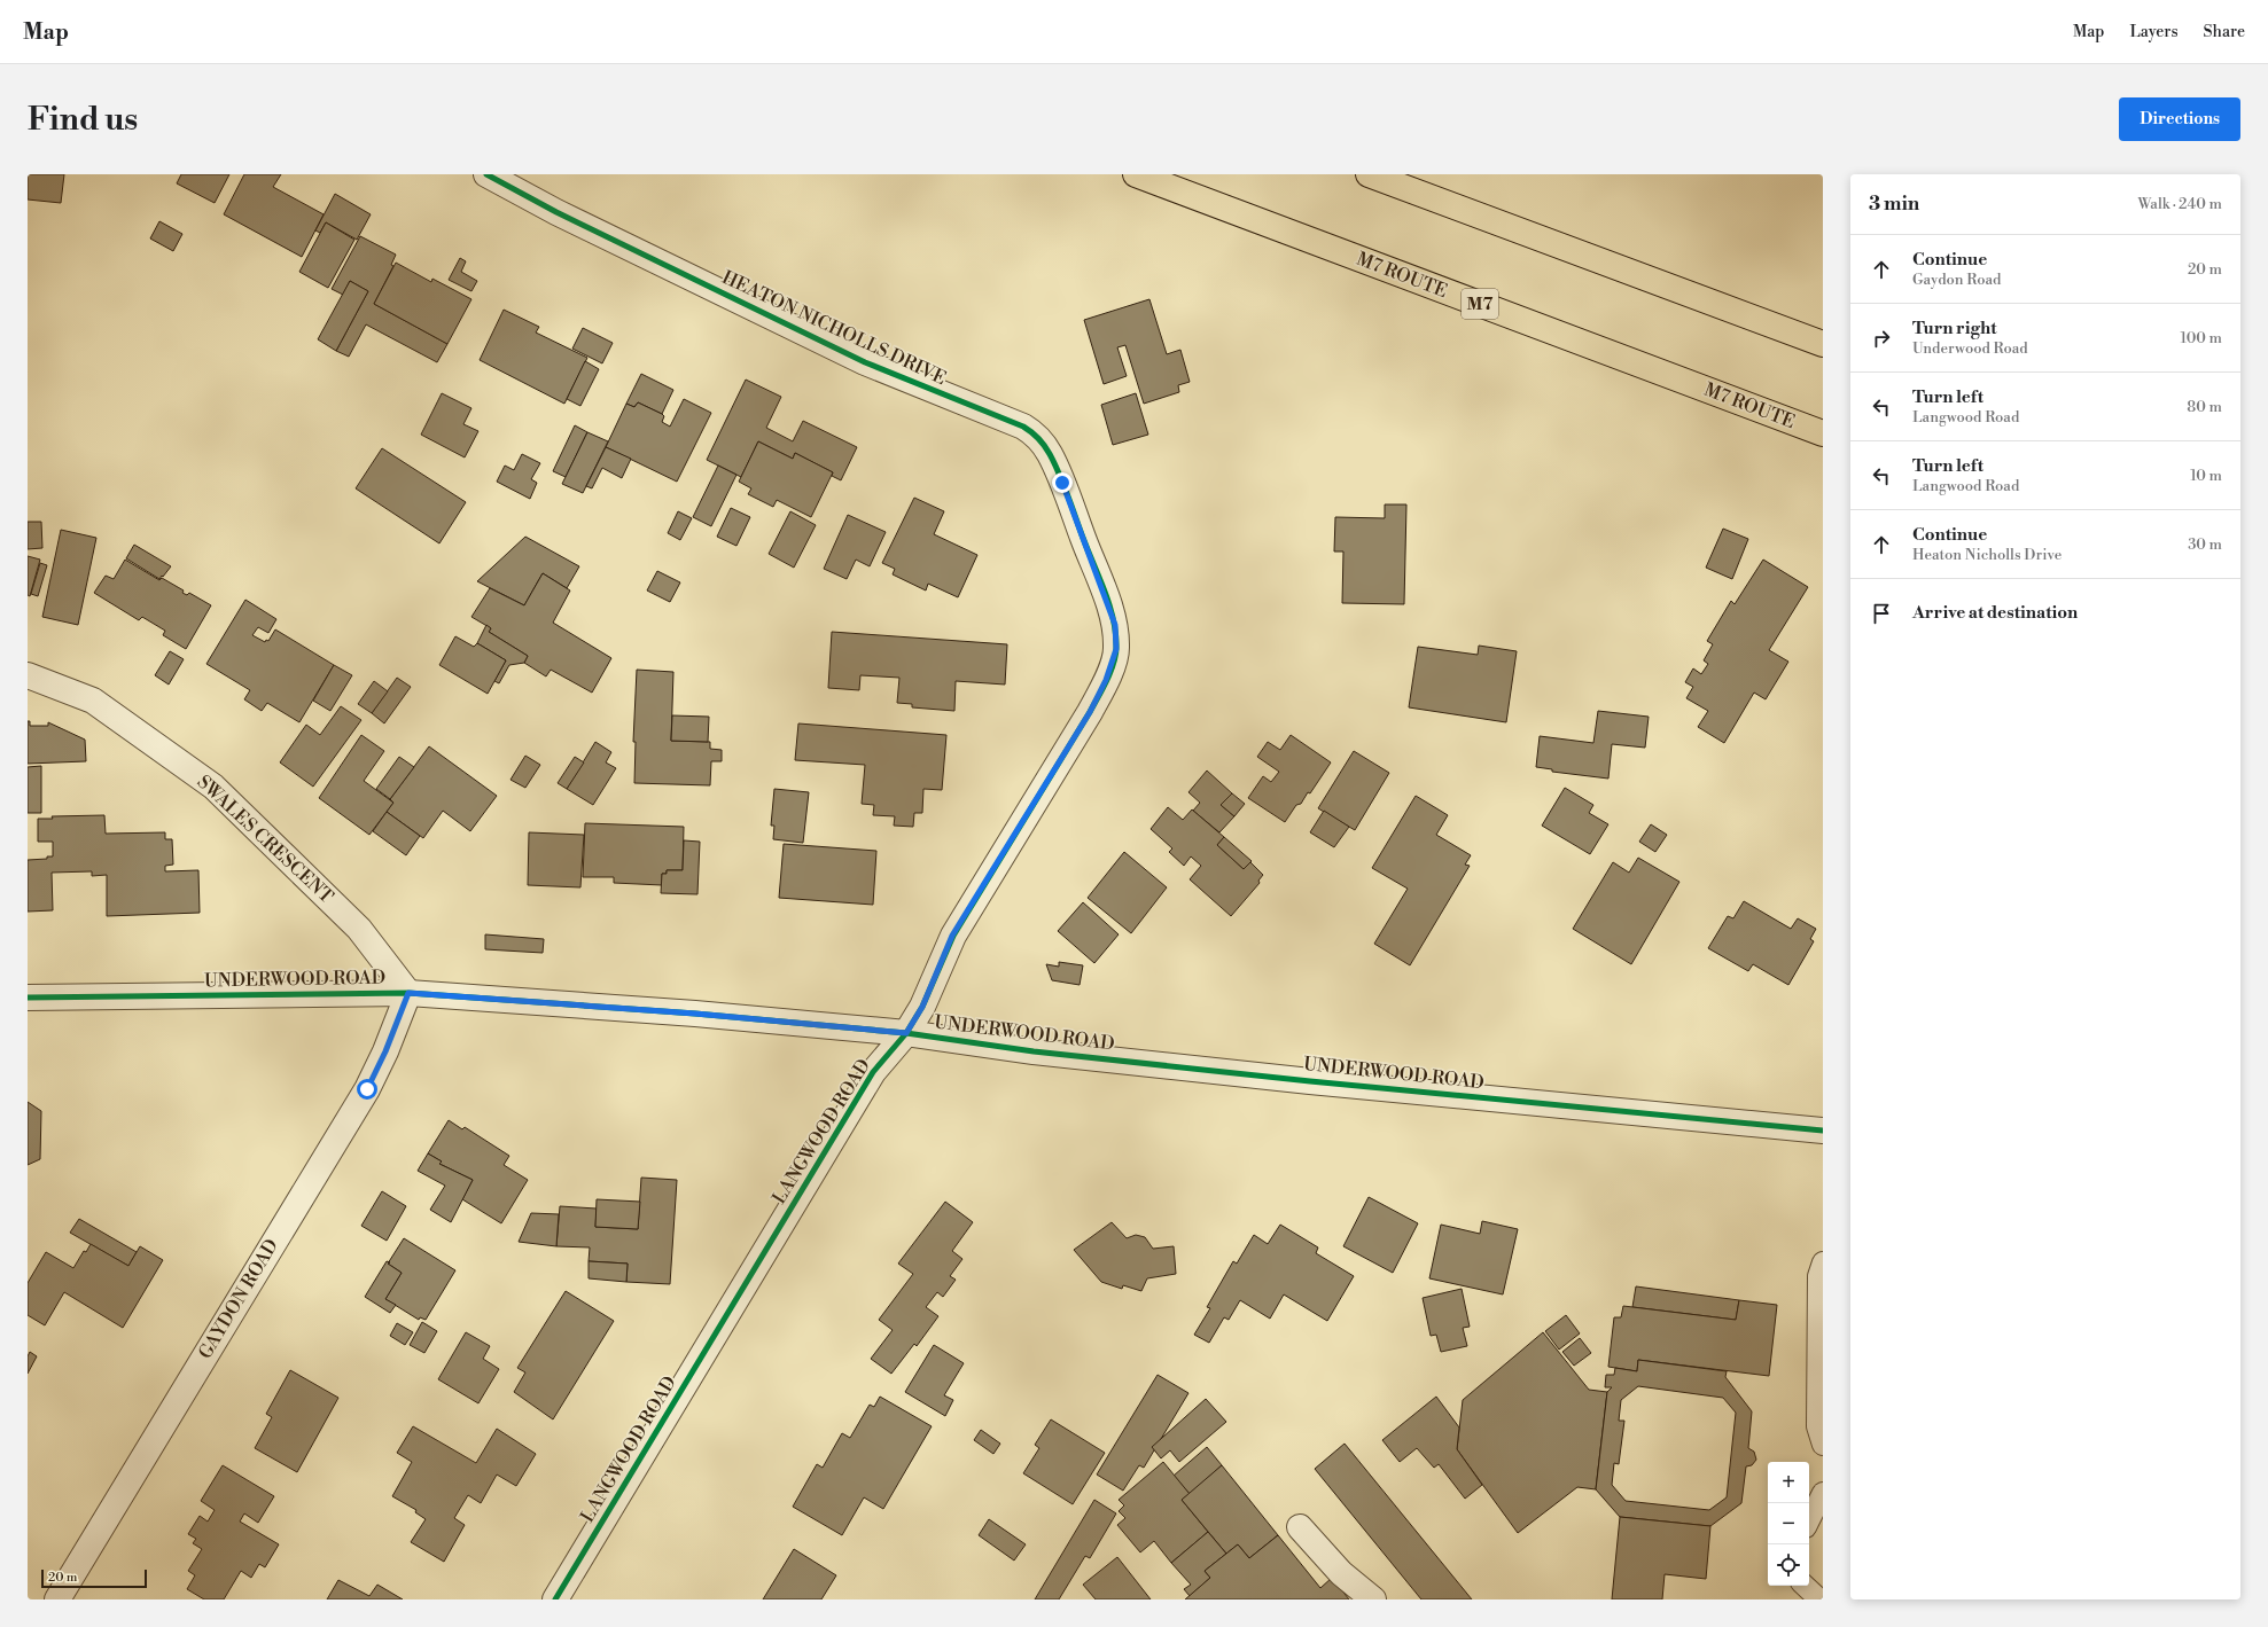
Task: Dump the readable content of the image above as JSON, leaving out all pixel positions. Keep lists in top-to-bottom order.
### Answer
{
  "streets": {
    "highway": ["M7 ROUTE", "M7"],
    "street": [
      "HEATON NICHOLLS DRIVE",
      "SWALES CRESCENT",
      "UNDERWOOD ROAD",
      "LANGWOOD ROAD",
      "GAYDON ROAD"
    ]
  },
  "crossings": [
    ["HEATON NICHOLLS DRIVE", "LANGWOOD ROAD"],
    ["SWALES CRESCENT", "UNDERWOOD ROAD"],
    ["SWALES CRESCENT", "GAYDON ROAD"],
    ["UNDERWOOD ROAD", "LANGWOOD ROAD"],
    ["UNDERWOOD ROAD", "GAYDON ROAD"]
  ],
  "scale_bar": "20 m",
  "page": {
    "header": "Map",
    "nav": ["Map", "Layers", "Share"],
    "buttons": "Directions",
    "title": "Find us",
    "heading": ["3 min", "Walk · 240 m"],
    "list": [
      ["Continue", "Gaydon Road", "20 m"],
      ["Turn right", "Underwood Road", "100 m"],
      ["Turn left", "Langwood Road", "80 m"],
      ["Turn left", "Langwood Road", "10 m"],
      ["Continue", "Heaton Nicholls Drive", "30 m"],
      "Arrive at destination"
    ],
    "map_buttons": ["+", "−"],
    "scale": "20 m"
  }
}
